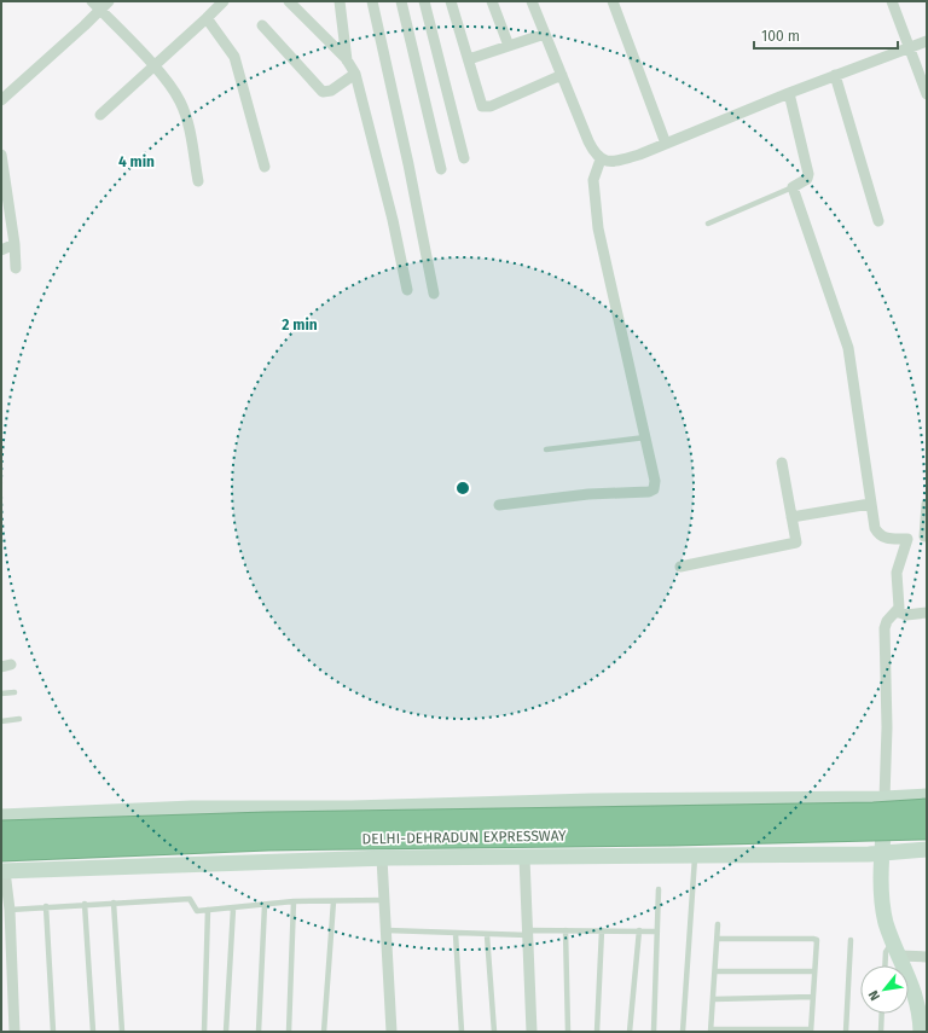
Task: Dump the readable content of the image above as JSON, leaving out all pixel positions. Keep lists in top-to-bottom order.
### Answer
{
  "streets": {
    "highway": ["DELHI-DEHRADUN EXPRESSWAY"]
  },
  "scale_bar": "100 m",
  "north": "bottom left",
  "rings": ["4 min", "2 min"]
}
